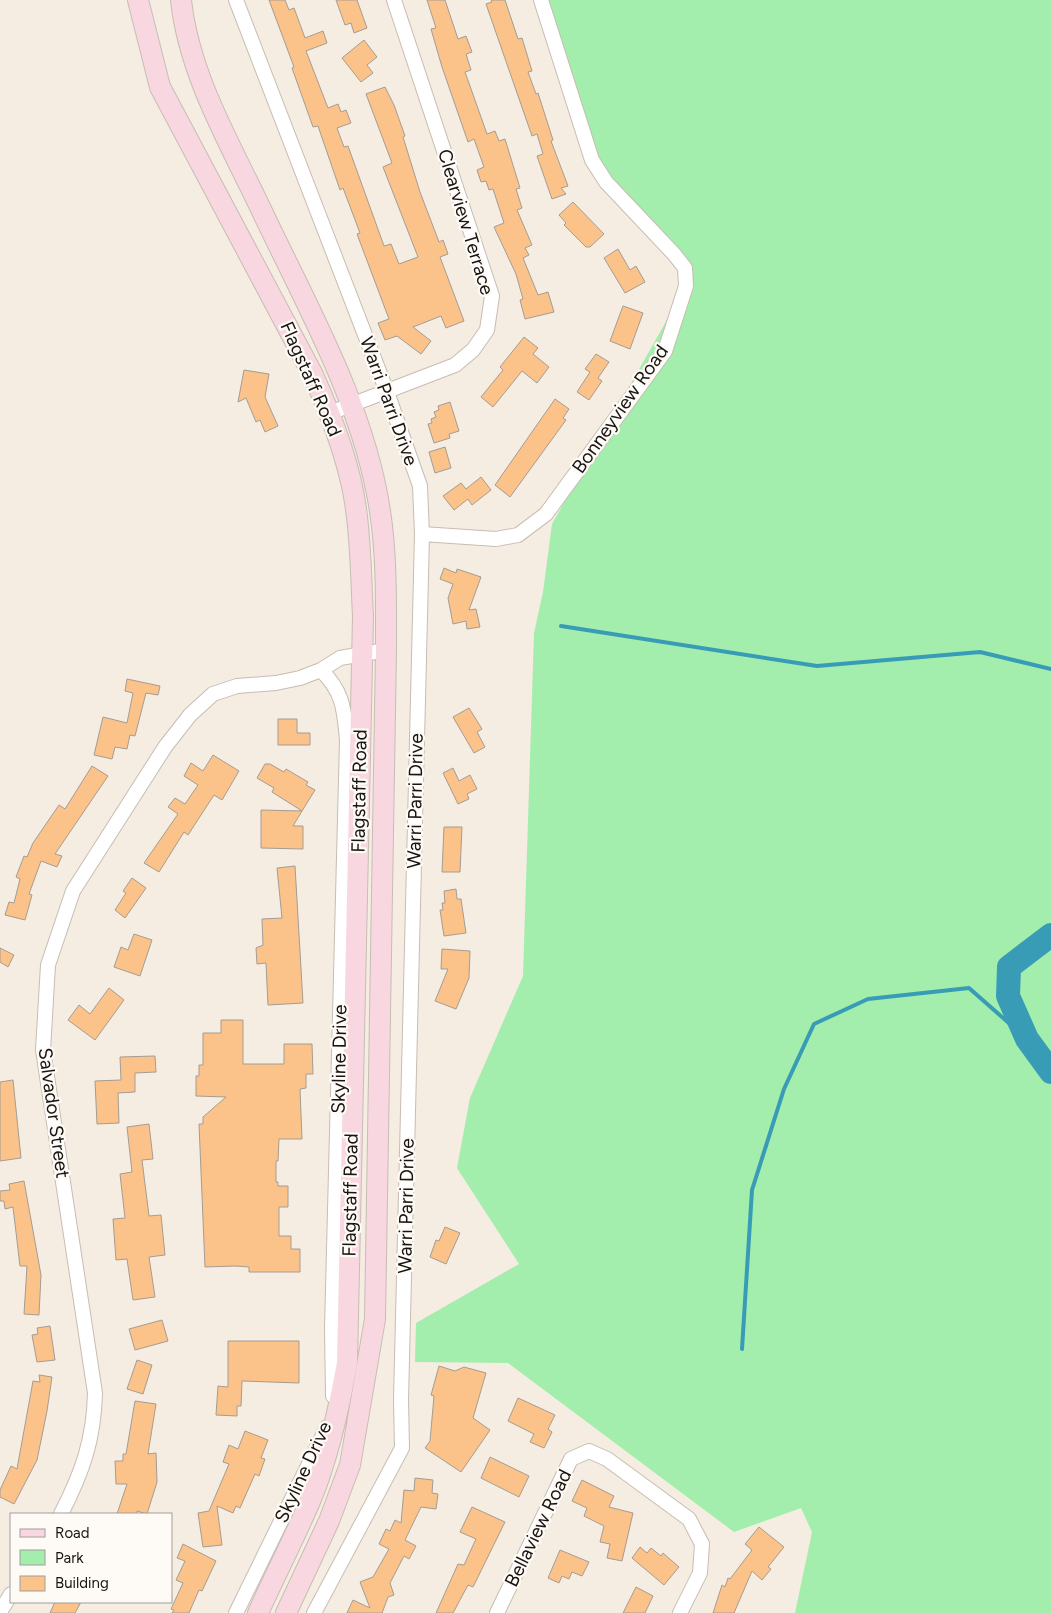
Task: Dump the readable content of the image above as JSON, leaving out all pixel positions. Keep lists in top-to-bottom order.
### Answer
{
  "streets": {
    "main road": ["Flagstaff Road"],
    "street": [
      "Clearview Terrace",
      "Warri Parri Drive",
      "Bonneyview Road",
      "Skyline Drive",
      "Salvador Street",
      "Bellaview Road"
    ]
  },
  "crossings": [
    ["Clearview Terrace", "Flagstaff Road"],
    ["Clearview Terrace", "Warri Parri Drive"],
    ["Flagstaff Road", "Salvador Street"],
    ["Warri Parri Drive", "Bonneyview Road"],
    ["Skyline Drive", "Salvador Street"]
  ],
  "legend": ["Road", "Park", "Building"]
}
